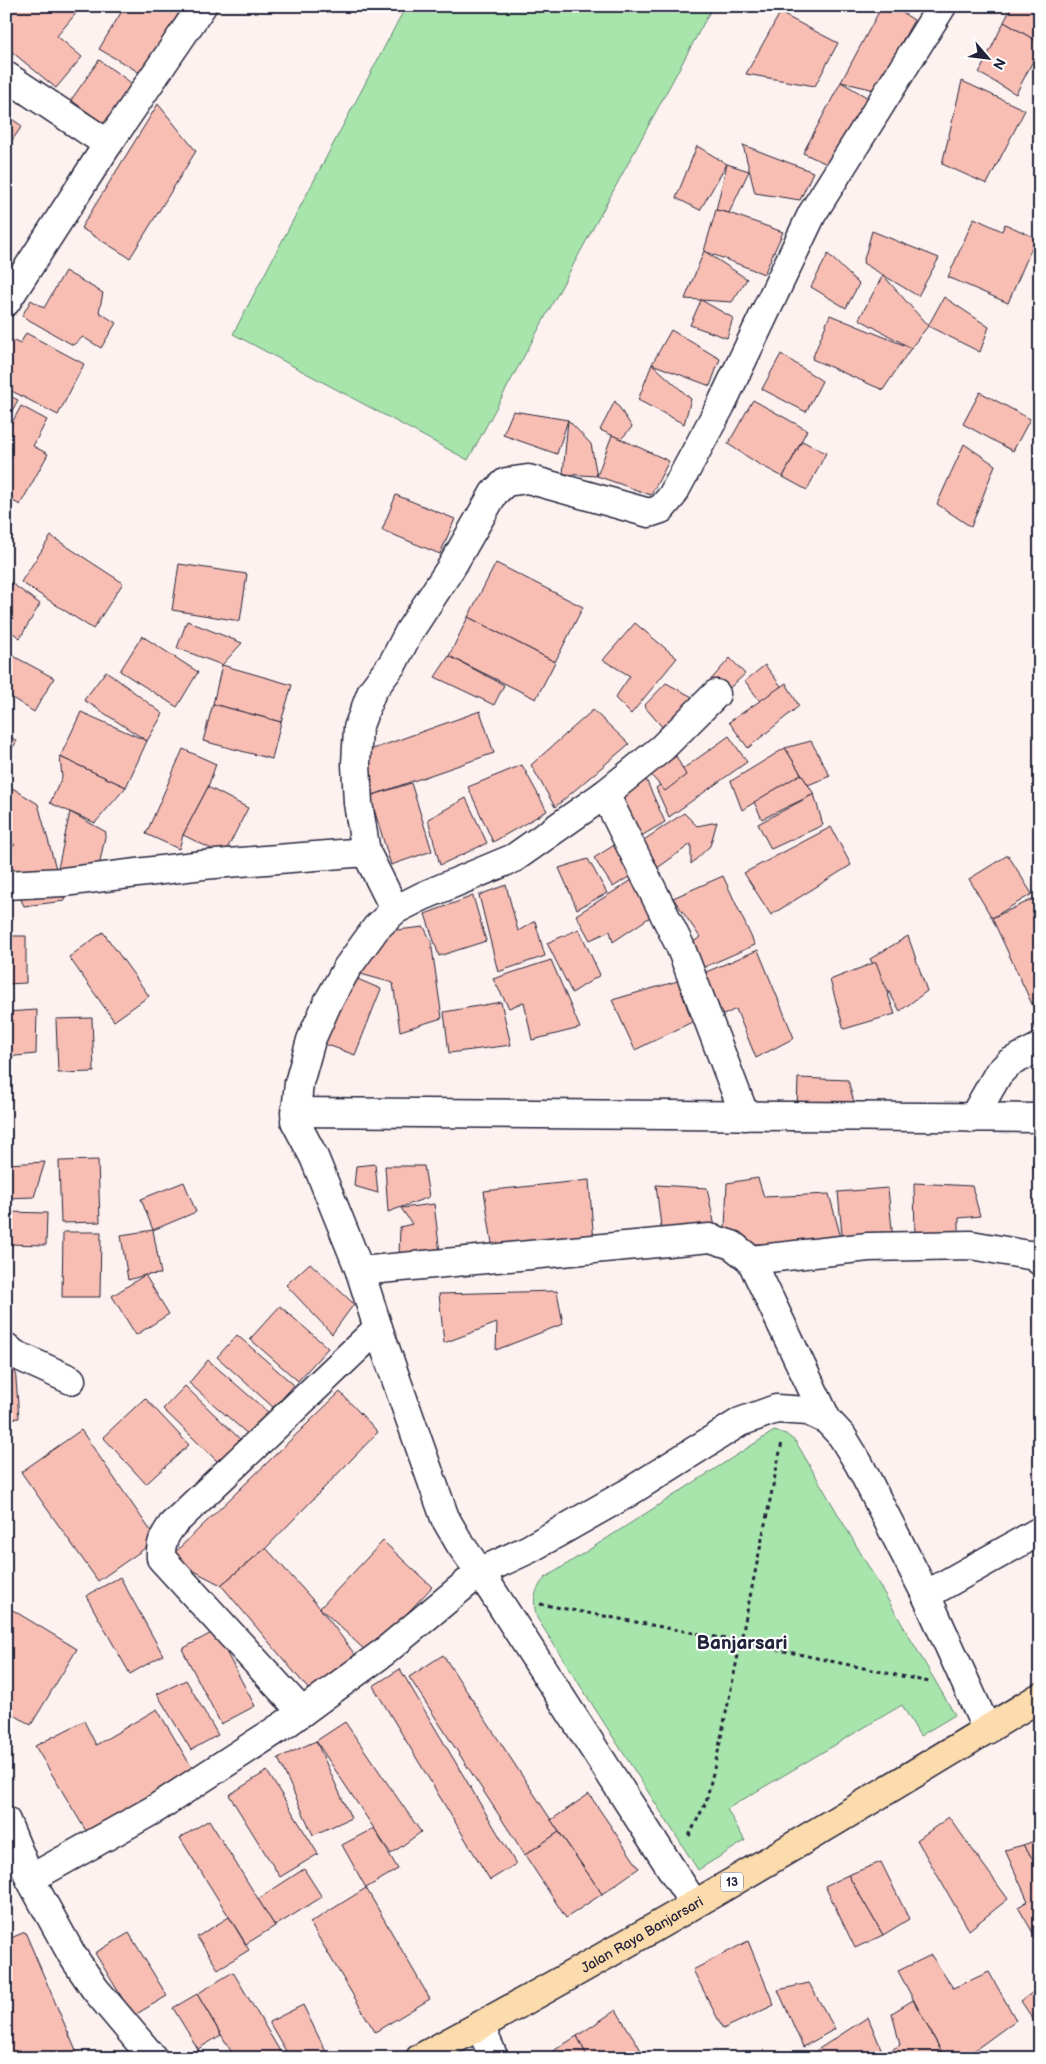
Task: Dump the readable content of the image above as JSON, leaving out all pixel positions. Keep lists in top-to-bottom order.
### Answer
{
  "streets": {
    "highway": ["13", "Jalan Raya Banjarsari"]
  },
  "districts": ["Banjarsari"],
  "north": "bottom right"
}
